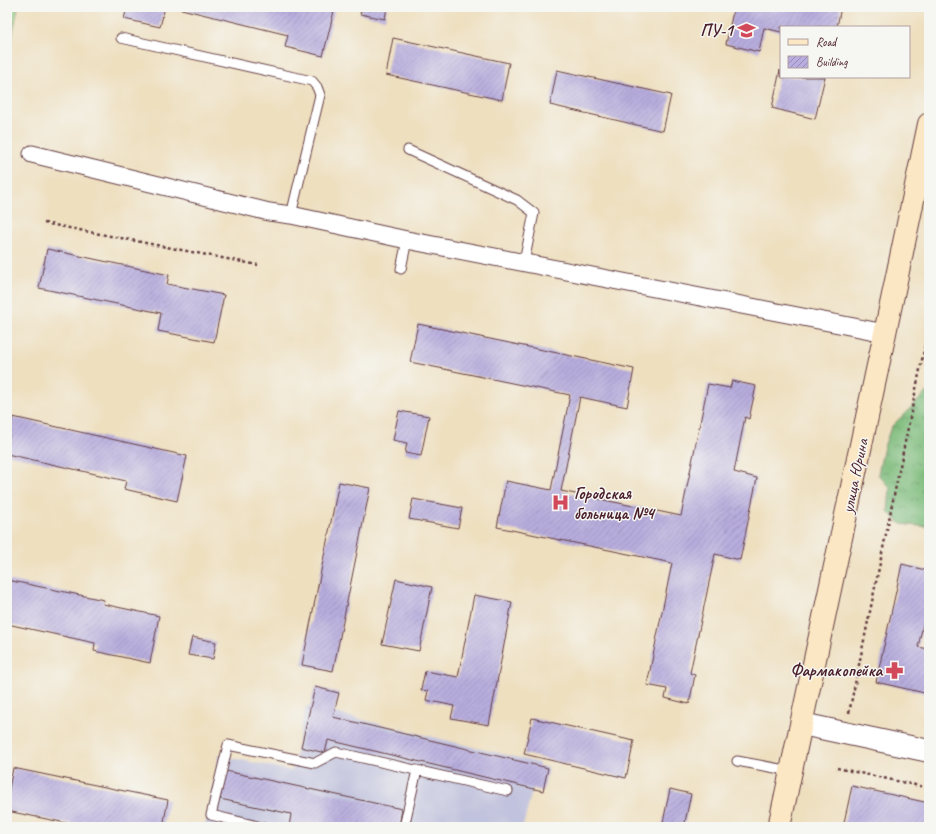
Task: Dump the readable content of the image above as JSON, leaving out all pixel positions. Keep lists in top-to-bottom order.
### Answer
{
  "streets": {
    "main road": ["улица Юрина"]
  },
  "places": {
    "school or university": ["ПУ-1"],
    "hospital": ["Городская больница №4"],
    "pharmacy": ["Фармакопейка"]
  },
  "legend": ["Road", "Building"]
}
